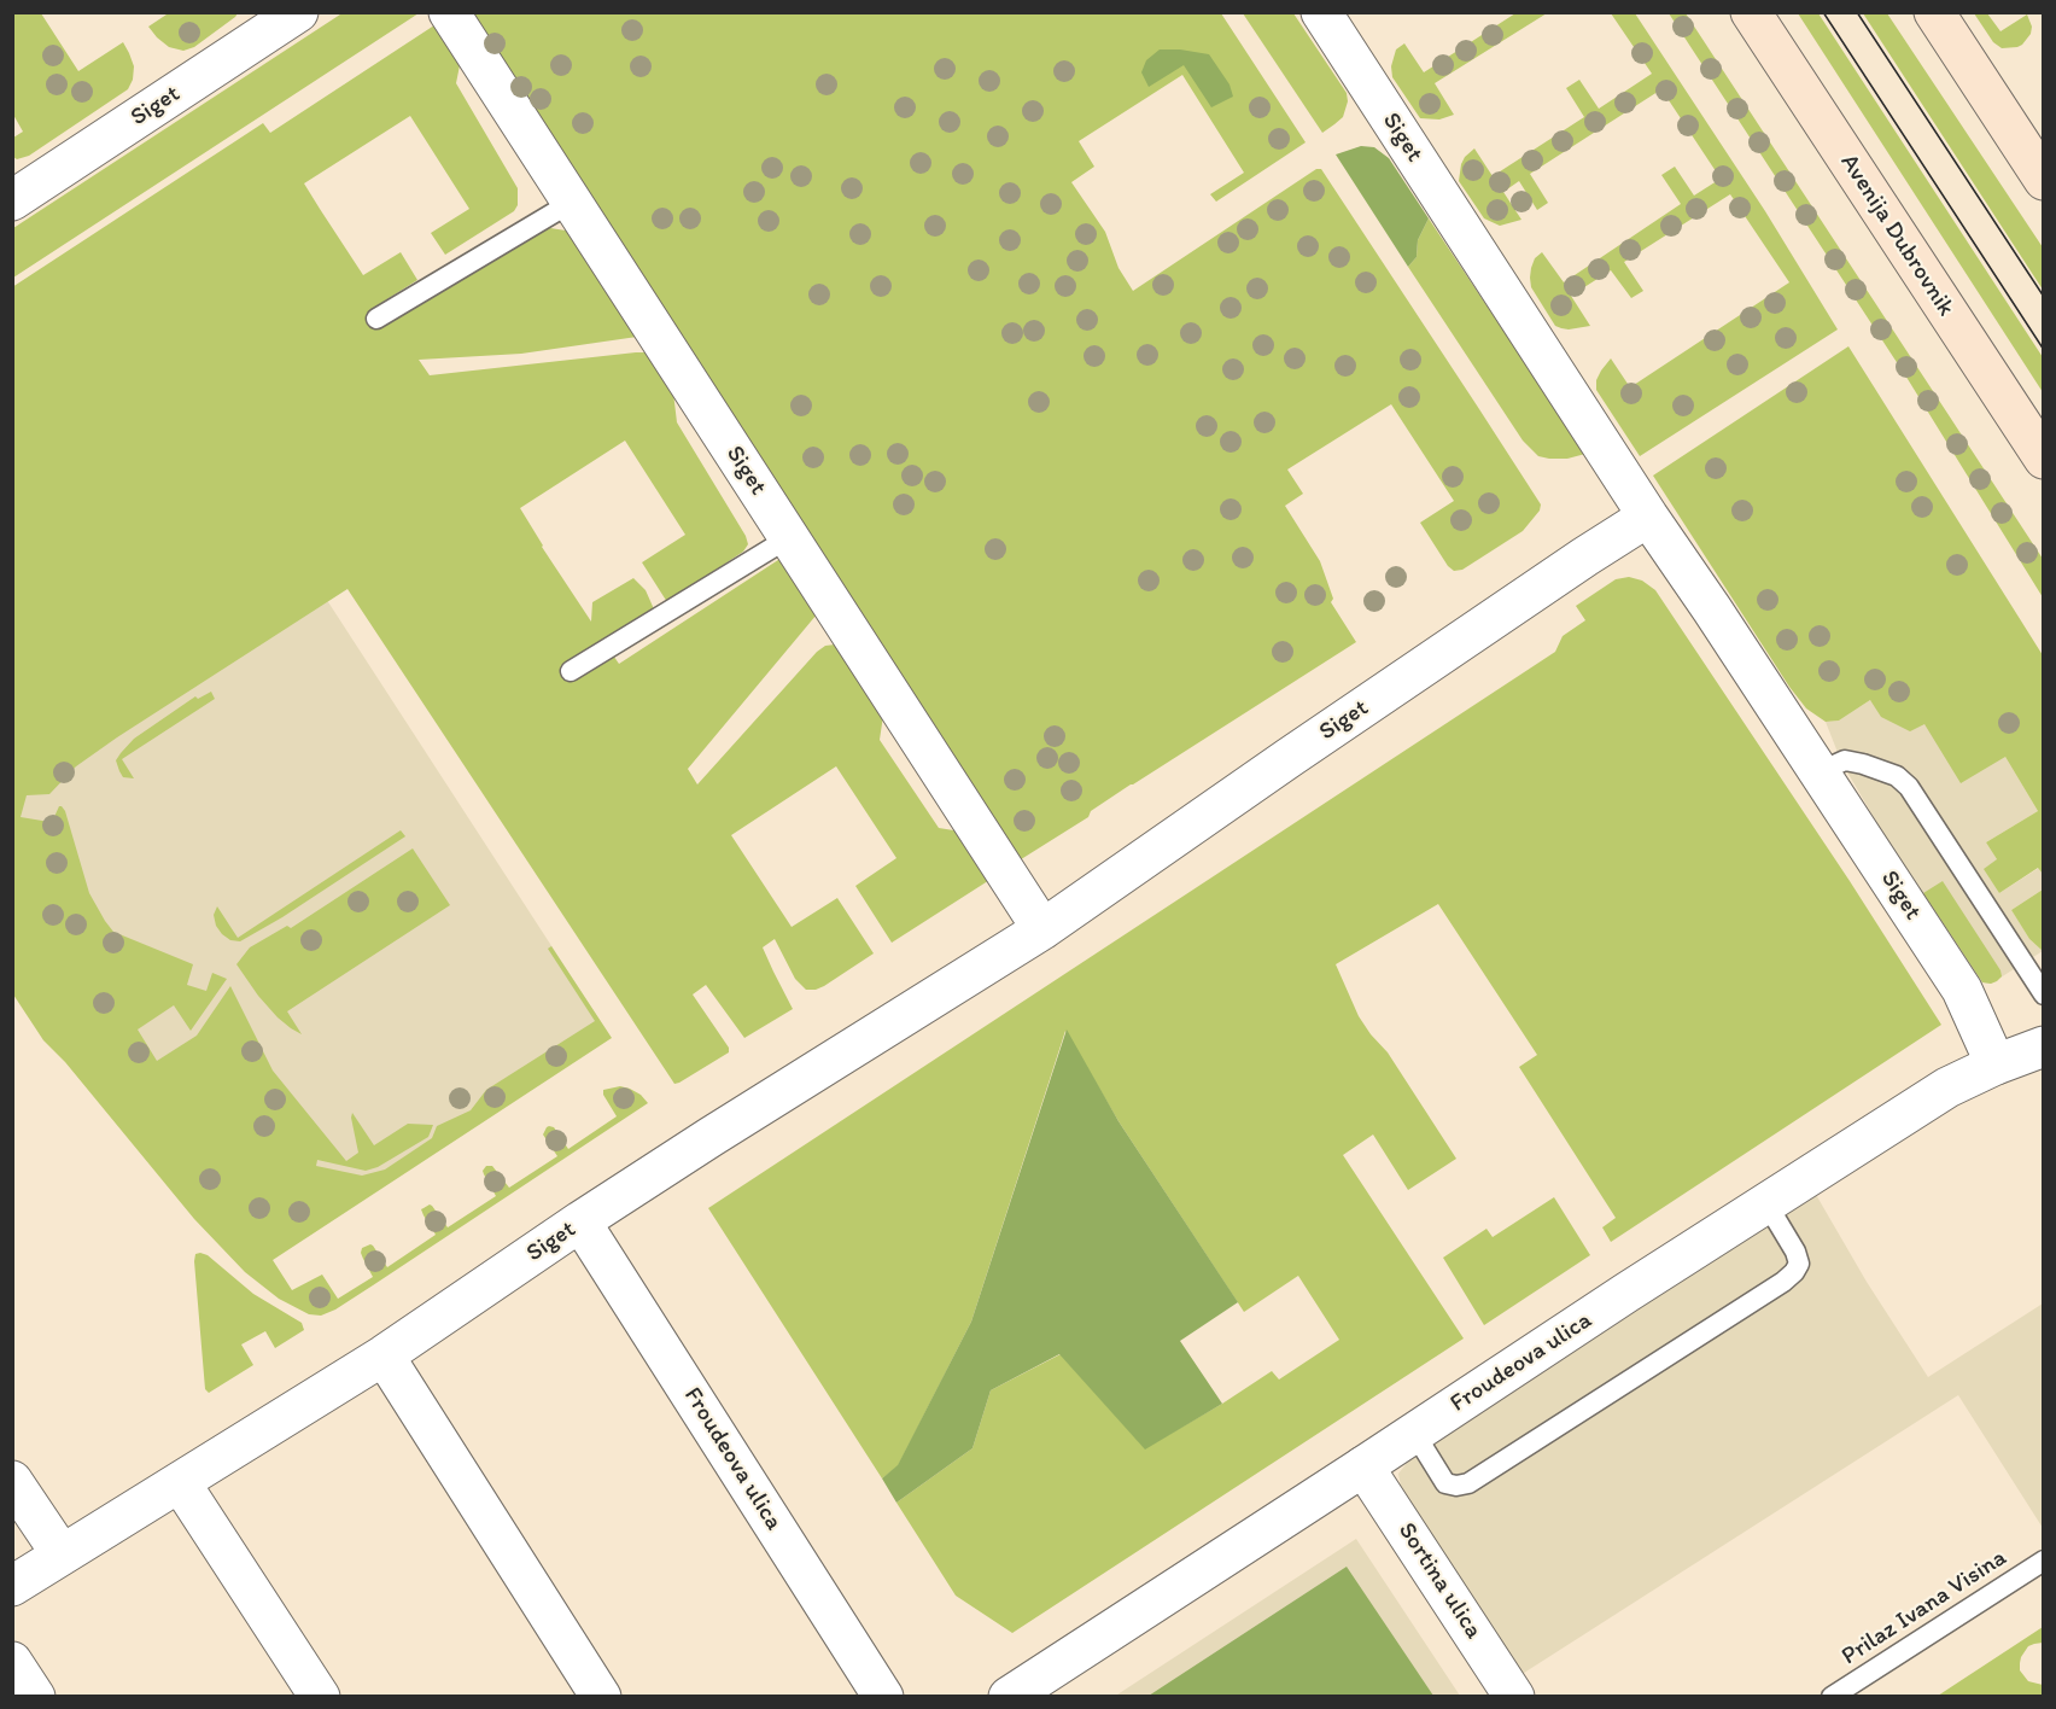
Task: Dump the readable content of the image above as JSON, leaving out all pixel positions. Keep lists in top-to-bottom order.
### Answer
{
  "streets": {
    "main road": ["Avenija Dubrovnik"],
    "street": ["Siget", "Froudeova ulica", "Sortina ulica"],
    "lane": ["Prilaz Ivana Visina"]
  },
  "crossings": [
    ["Siget", "Froudeova ulica"],
    ["Froudeova ulica", "Sortina ulica"]
  ]
}
